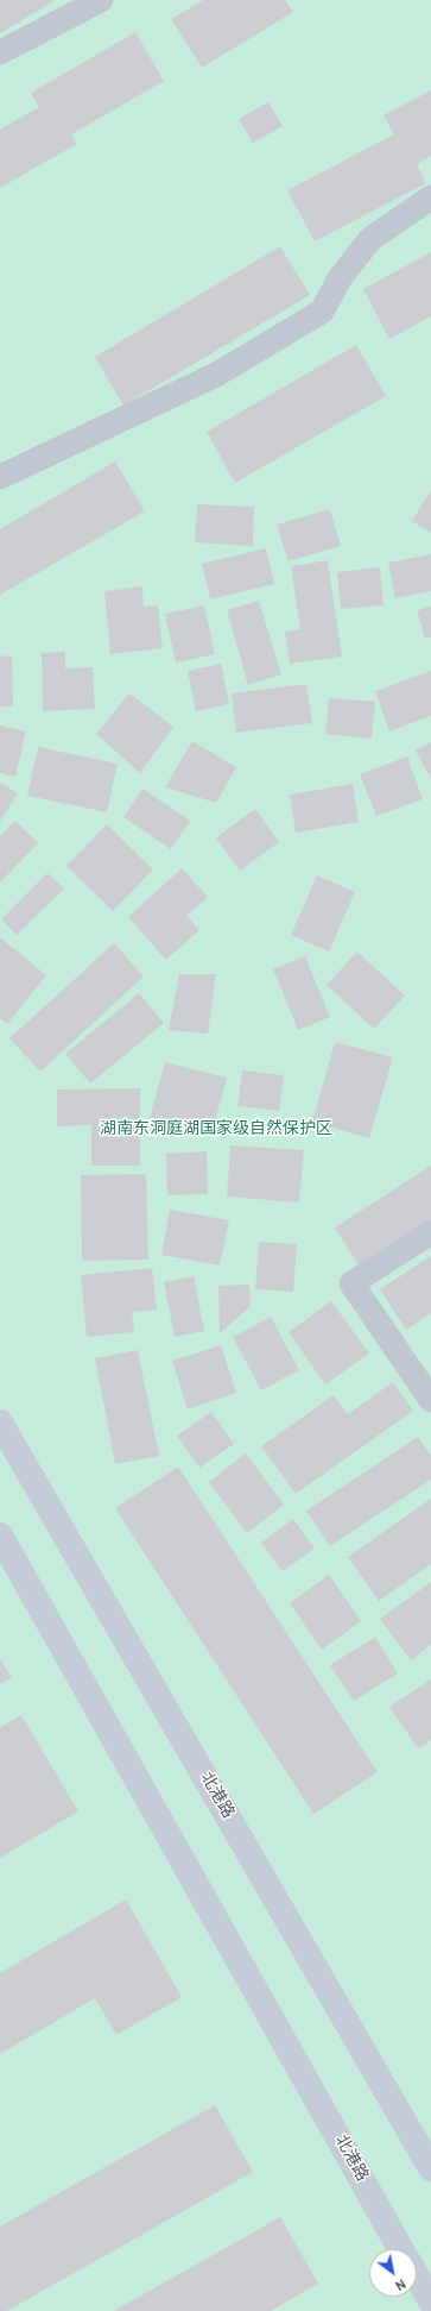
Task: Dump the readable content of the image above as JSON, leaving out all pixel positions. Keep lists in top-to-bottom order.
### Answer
{
  "streets": {
    "main road": ["北港路"]
  },
  "parks": ["湖南东洞庭湖国家级自然保护区"],
  "north": "bottom right"
}
